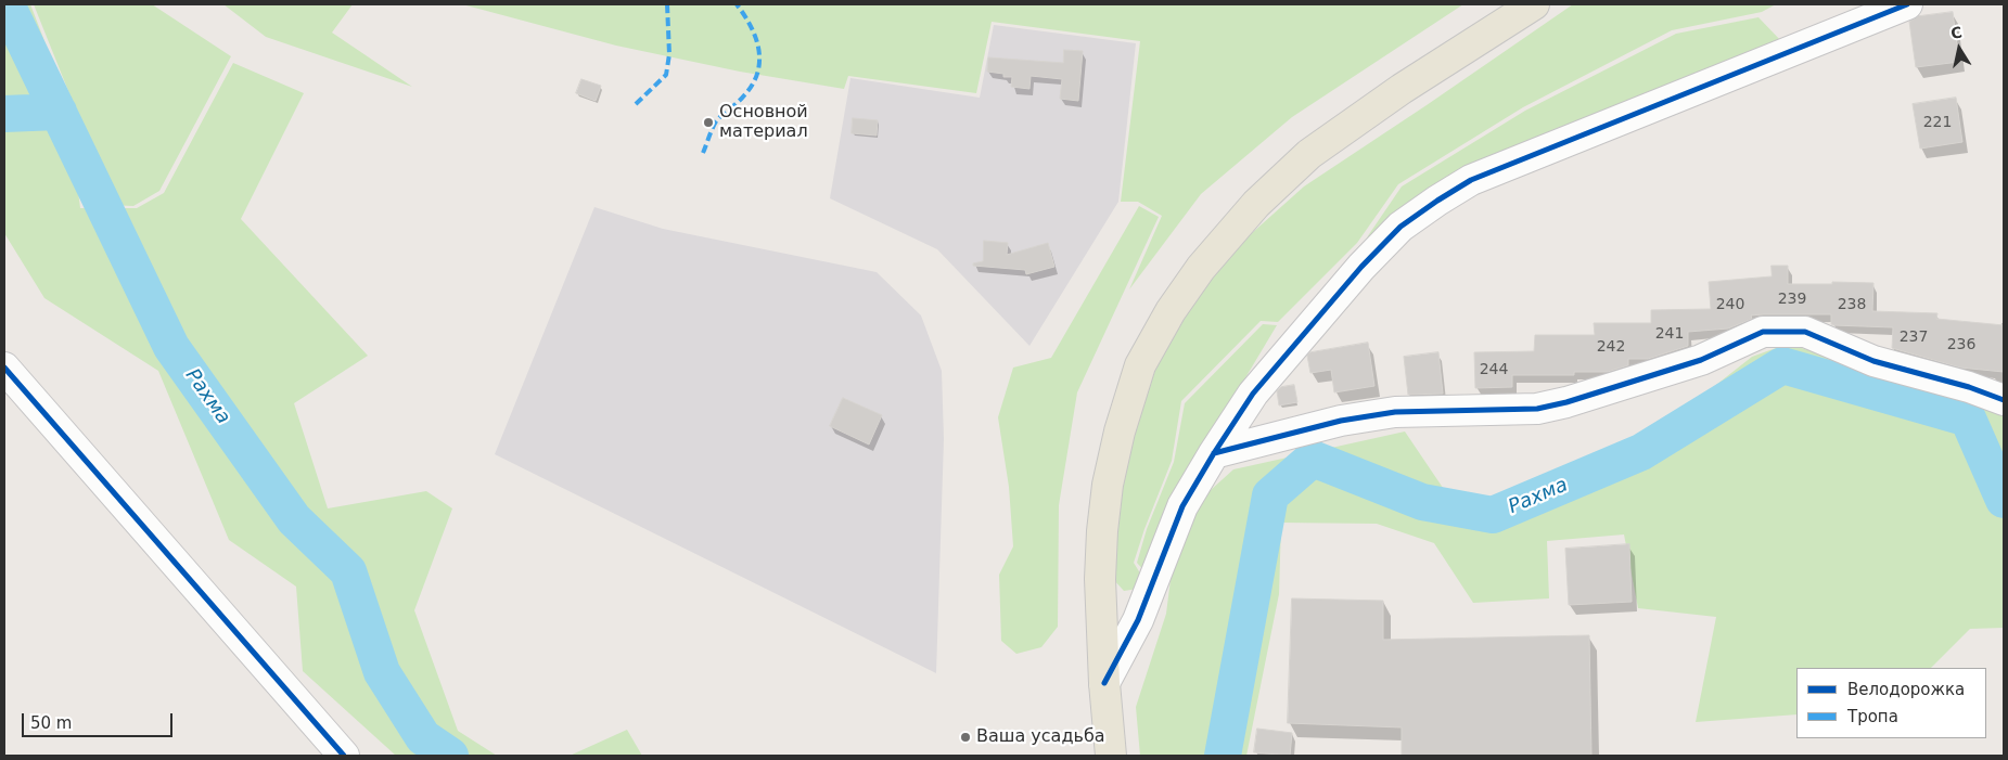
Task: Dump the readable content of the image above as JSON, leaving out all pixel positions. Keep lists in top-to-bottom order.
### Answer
{
  "water": ["Рахма"],
  "places": ["Основной материал", "Ваша усадьба"],
  "house_numbers": [
    "221",
    "239",
    "240",
    "238",
    "241",
    "237",
    "236",
    "242",
    "244"
  ],
  "legend": ["Велодорожка", "Тропа"],
  "scale_bar": "50 m",
  "north": "top"
}
